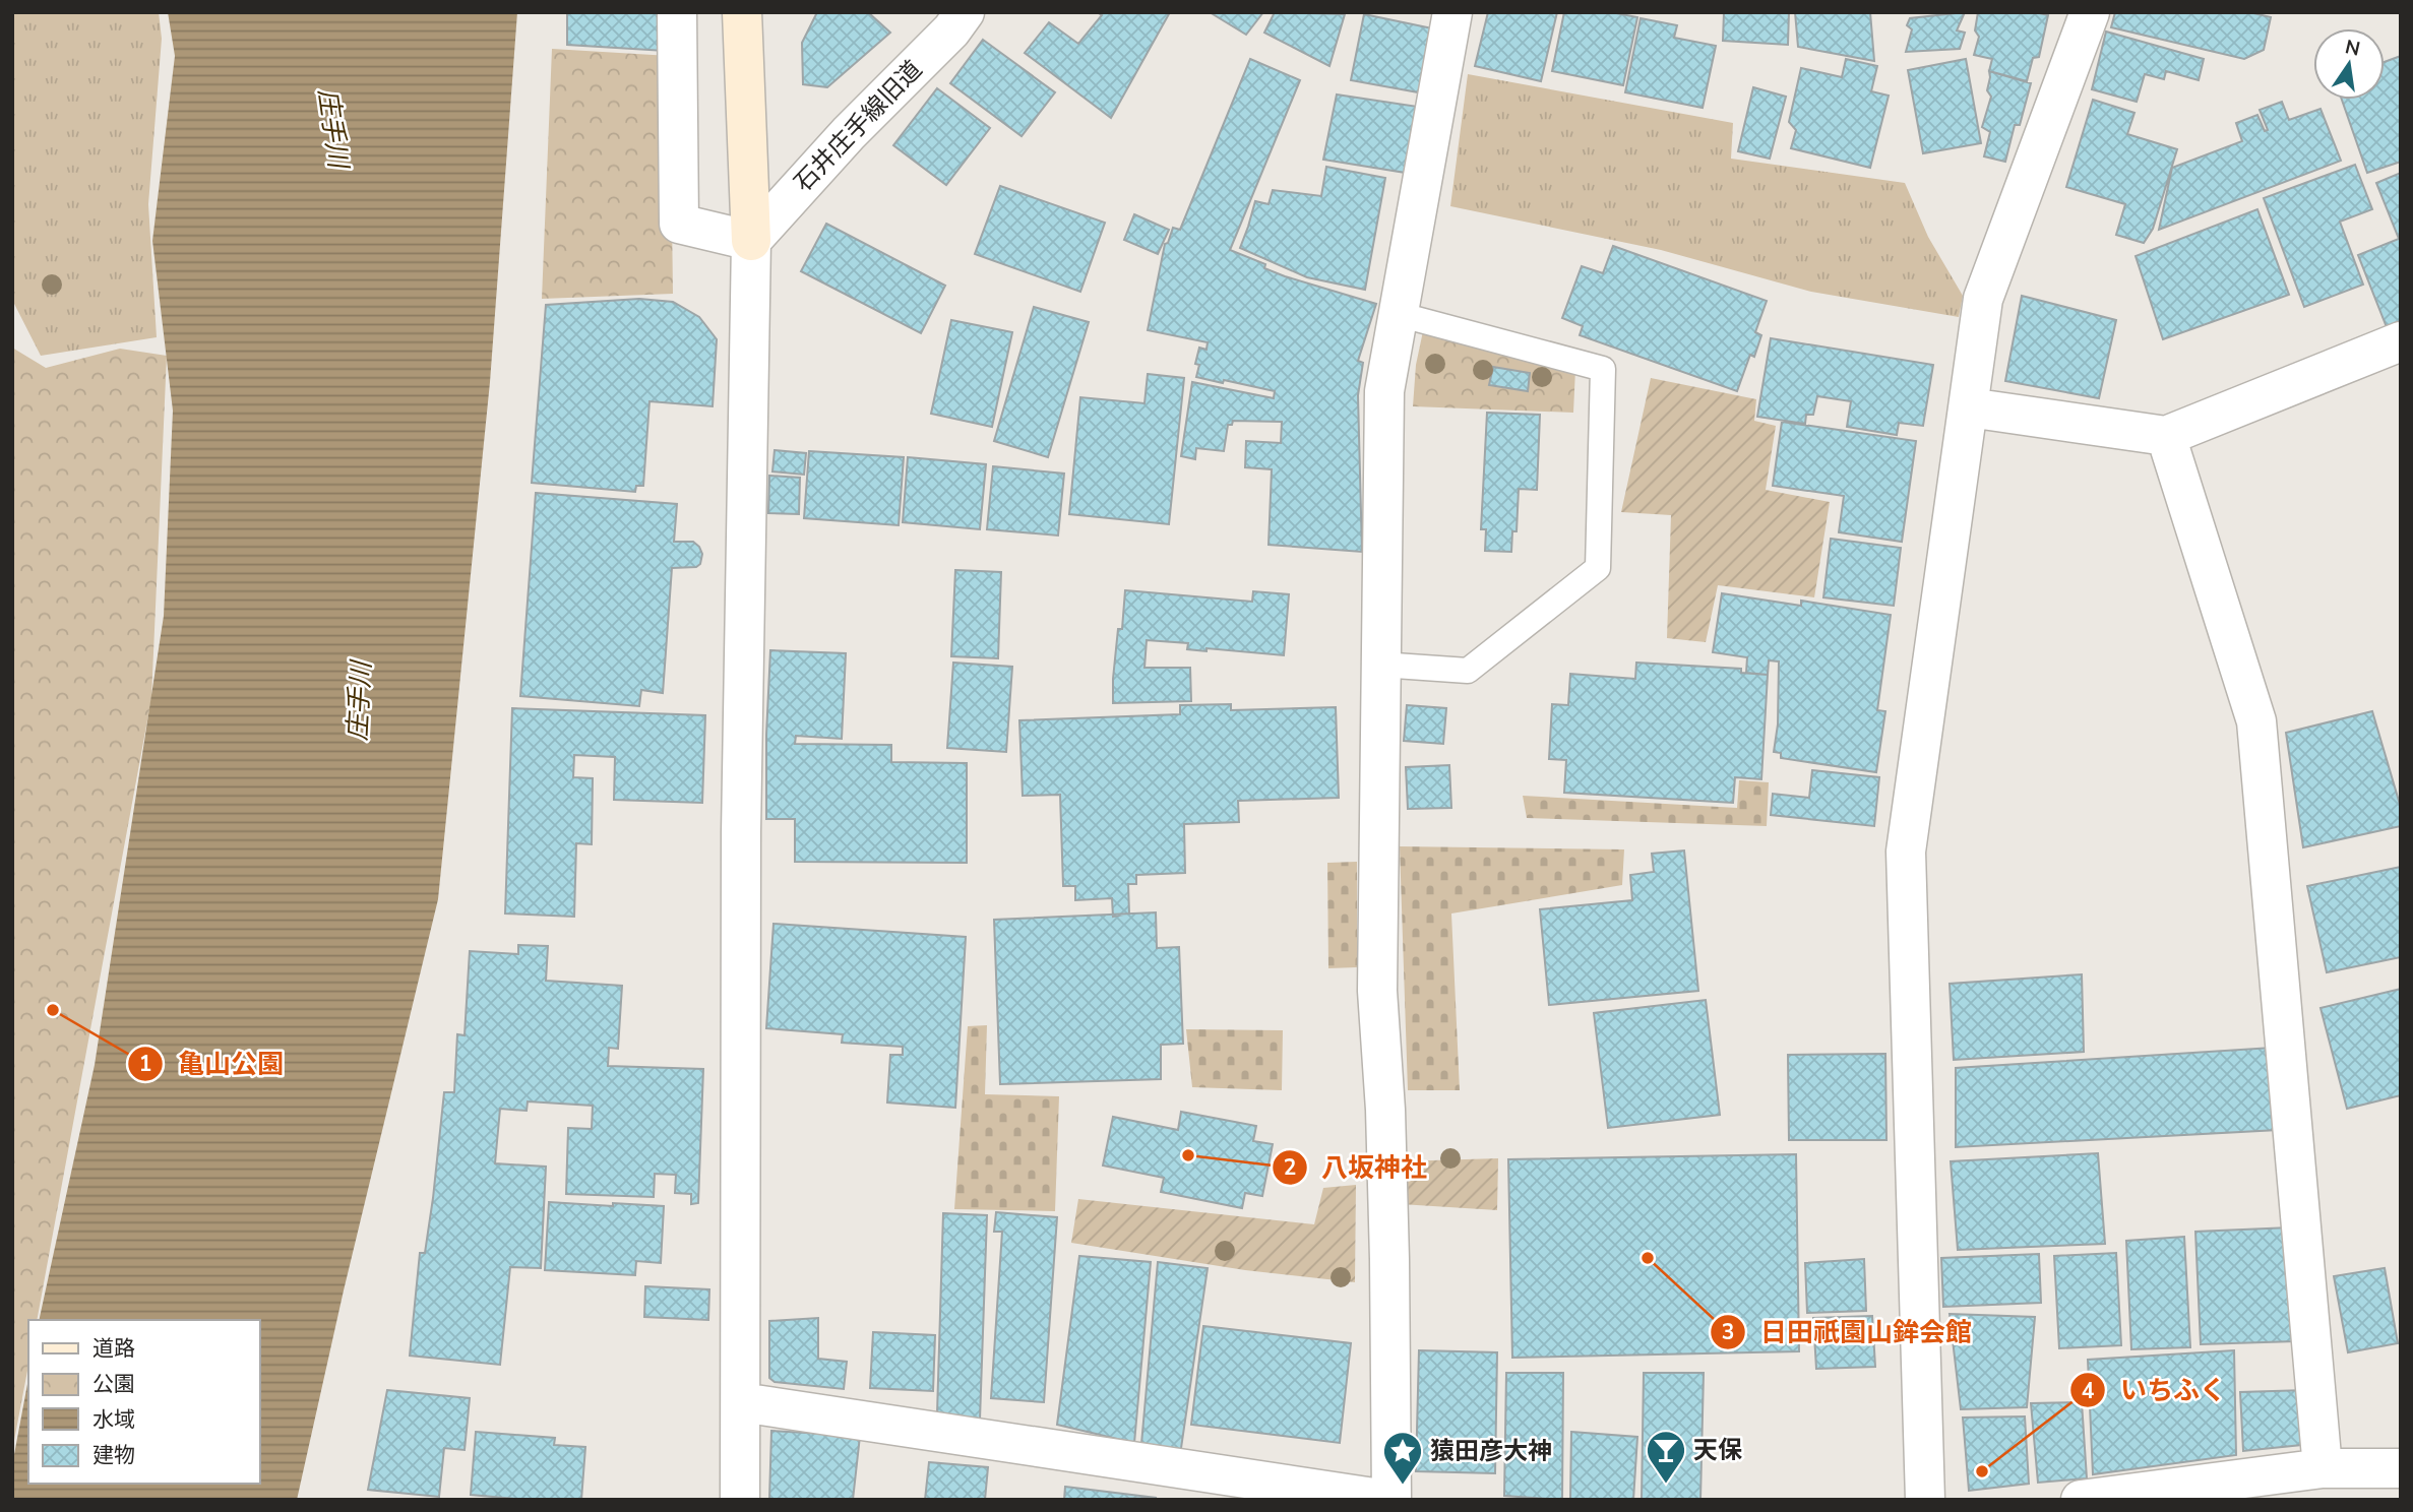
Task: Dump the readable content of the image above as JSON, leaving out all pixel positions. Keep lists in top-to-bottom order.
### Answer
{
  "streets": {
    "street": ["石井庄手線旧道"]
  },
  "water": ["庄手川"],
  "places": {
    "other": [
      "亀山公園",
      "八坂神社",
      "日田祇園山鉾会館",
      "いちふく"
    ],
    "bar": ["天保"],
    "place": ["猿田彦大神"]
  },
  "legend": [
    "道路",
    "公園",
    "水域",
    "建物"
  ],
  "north": "top"
}
